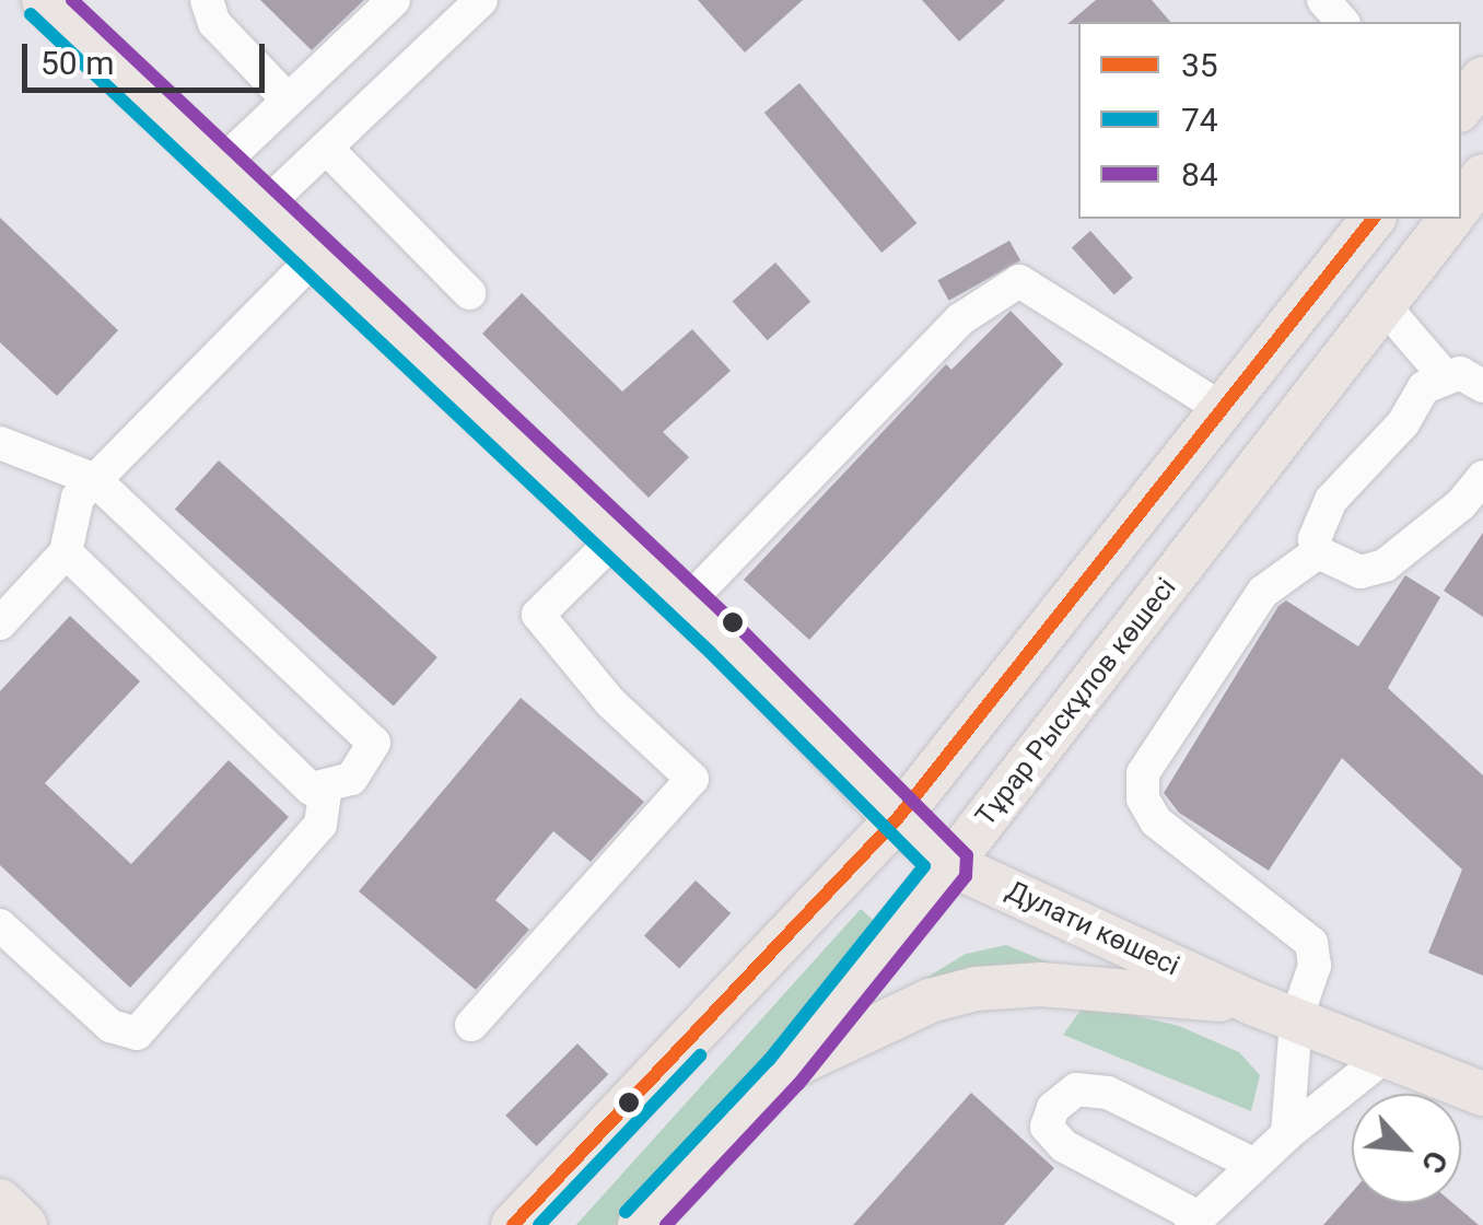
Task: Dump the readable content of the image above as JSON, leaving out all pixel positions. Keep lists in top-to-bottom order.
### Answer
{
  "streets": {
    "main road": ["Тұрар Рыскұлов көшесі", "Дулати көшесі"]
  },
  "crossings": [
    ["Тұрар Рыскұлов көшесі", "Дулати көшесі"]
  ],
  "lines": ["transit line 84", "transit line 74", "transit line 35"],
  "legend": ["35", "74", "84"],
  "scale_bar": "50 m",
  "north": "bottom right"
}
